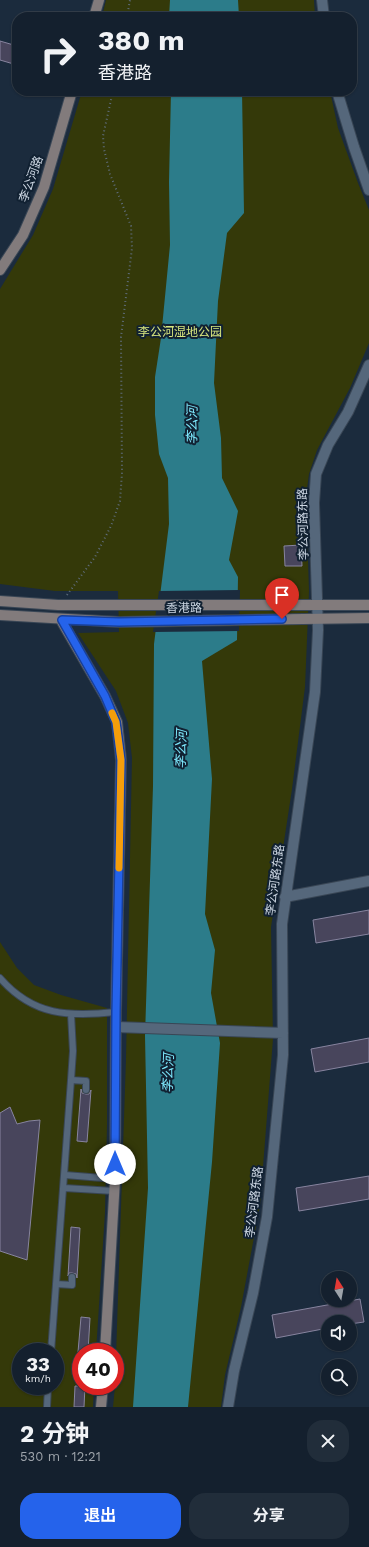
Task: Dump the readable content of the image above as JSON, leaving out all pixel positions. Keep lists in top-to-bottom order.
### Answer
{
  "streets": {
    "street": ["李公河路", "李公河路东路", "香港路"]
  },
  "crossings": [
    ["李公河路东路", "香港路"]
  ],
  "water": ["李公河"],
  "parks": ["李公河湿地公园"],
  "north": "top",
  "page": {
    "turn": ["380 m", "香港路"],
    "speed": "33 km/h",
    "limit": "40",
    "heading": ["2 分钟", "530 m · 12:21"],
    "buttons": ["退出", "分享"]
  }
}
